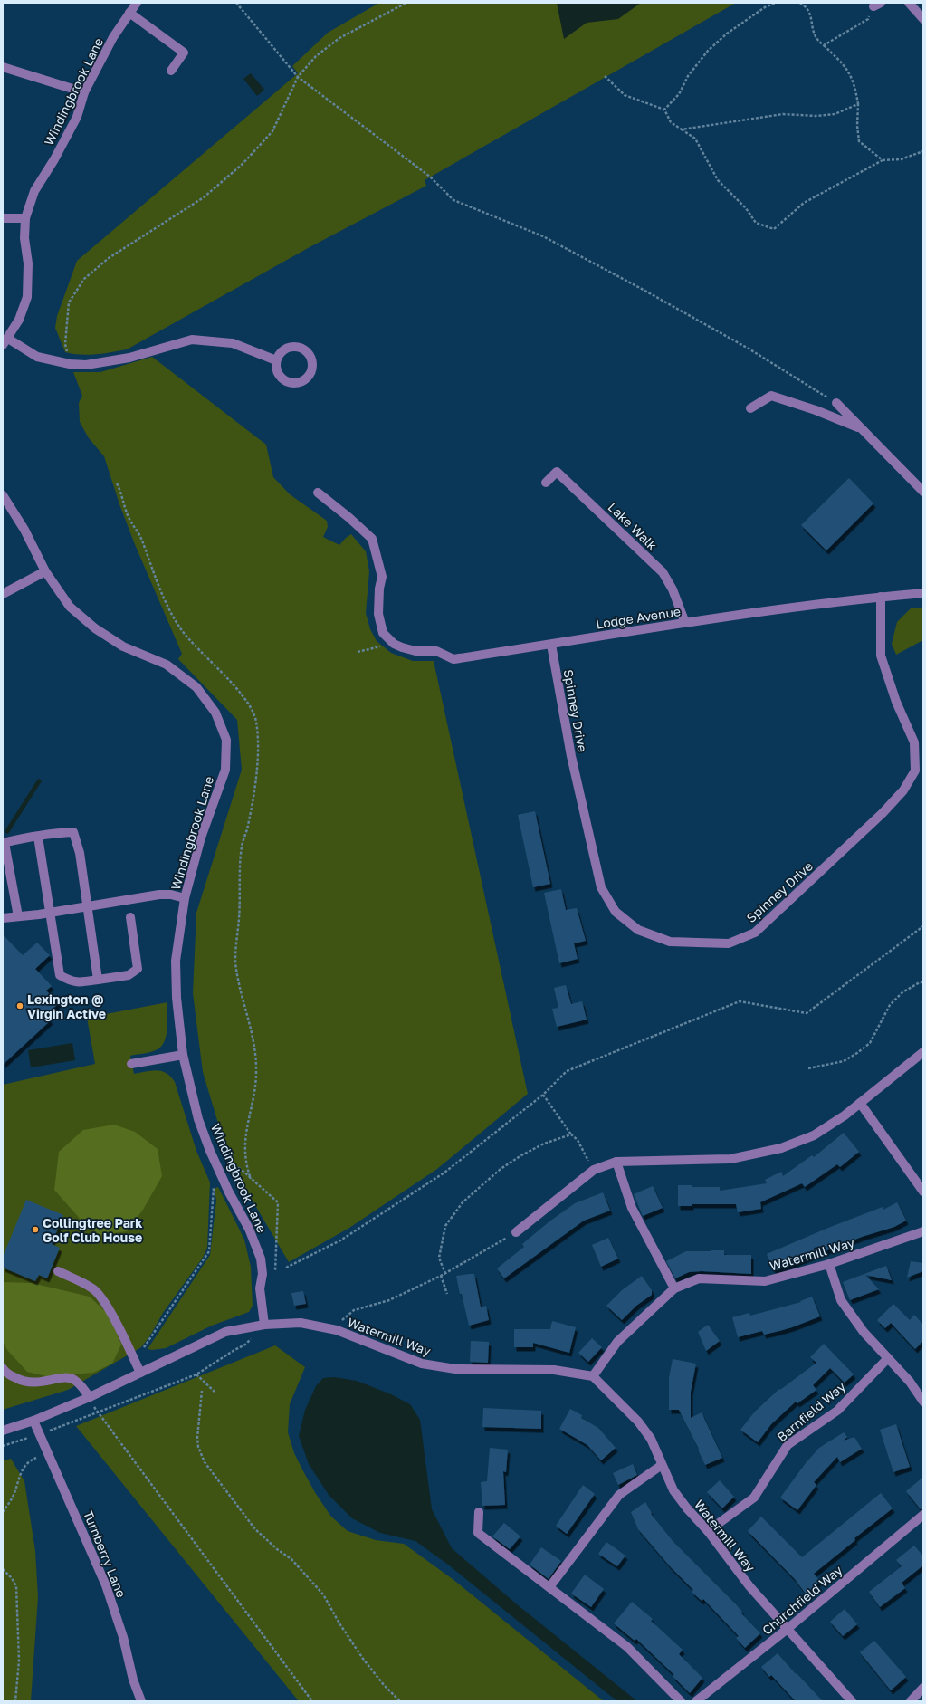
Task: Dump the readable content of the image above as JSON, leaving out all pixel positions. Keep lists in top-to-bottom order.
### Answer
{
  "streets": {
    "street": [
      "Windingbrook Lane",
      "Lake Walk",
      "Lodge Avenue",
      "Spinney Drive",
      "Watermill Way",
      "Barnfield Way",
      "Turnberry Lane",
      "Churchfield Way"
    ]
  },
  "crossings": [
    ["Windingbrook Lane", "Watermill Way"],
    ["Lake Walk", "Lodge Avenue"],
    ["Lodge Avenue", "Spinney Drive"],
    ["Watermill Way", "Barnfield Way"],
    ["Watermill Way", "Churchfield Way"]
  ],
  "places": ["Lexington @ Virgin Active", "Collingtree Park Golf Club House"]
}
